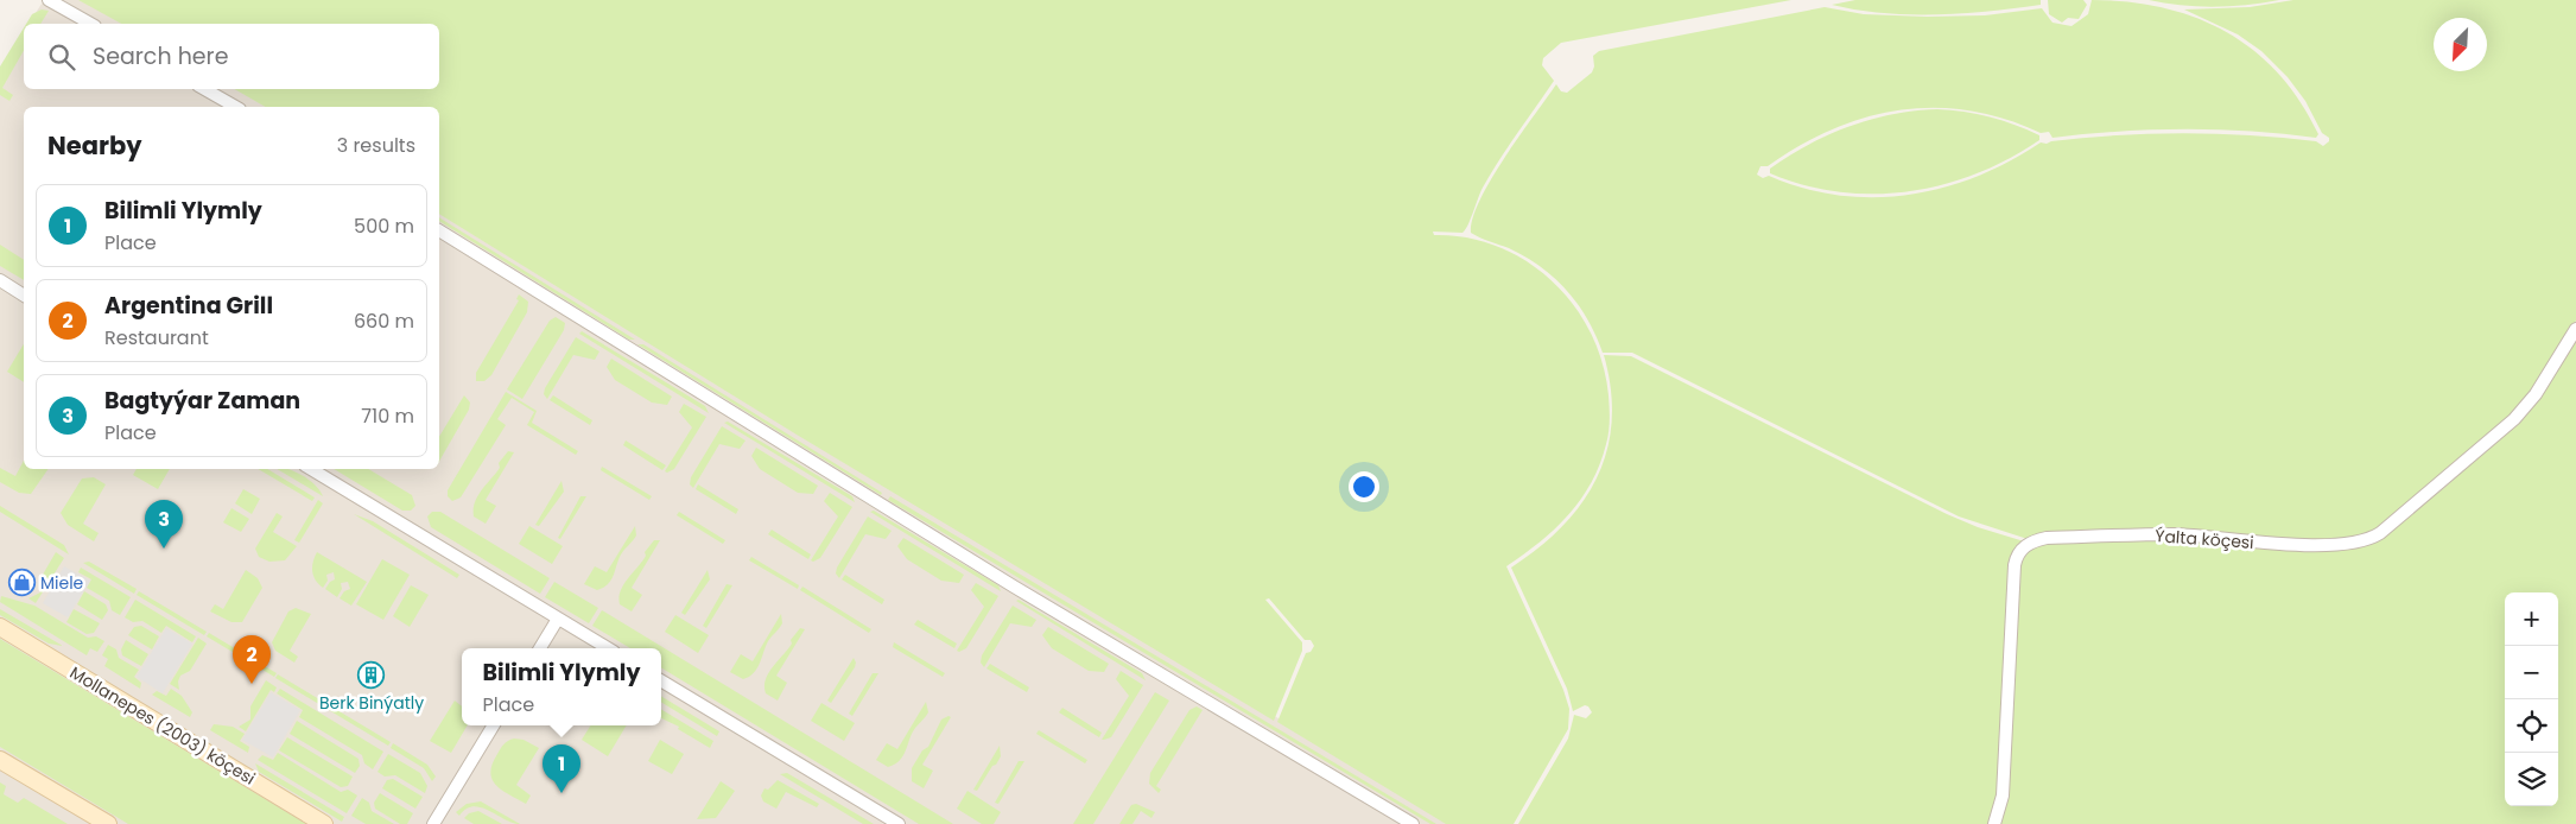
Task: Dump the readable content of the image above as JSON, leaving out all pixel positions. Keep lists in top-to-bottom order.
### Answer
{
  "streets": {
    "street": ["Ýalta köçesi", "Mollanepes (2003) köçesi"]
  },
  "places": {
    "shop": ["Miele"],
    "building": ["Berk Binýatly"]
  },
  "north": "bottom left",
  "page": {
    "search": "Search here",
    "heading": ["Nearby", "3 results"],
    "list": [
      {
        "mark": "1",
        "name": "Bilimli Ylymly",
        "note": "Place",
        "value": "500 m"
      },
      {
        "mark": "2",
        "name": "Argentina Grill",
        "note": "Restaurant",
        "value": "660 m"
      },
      {
        "mark": "3",
        "name": "Bagtyýar Zaman",
        "note": "Place",
        "value": "710 m"
      }
    ],
    "pins": ["3", "2", "1"],
    "map_buttons": ["+", "−"],
    "popup": ["Bilimli Ylymly", "Place"]
  }
}
